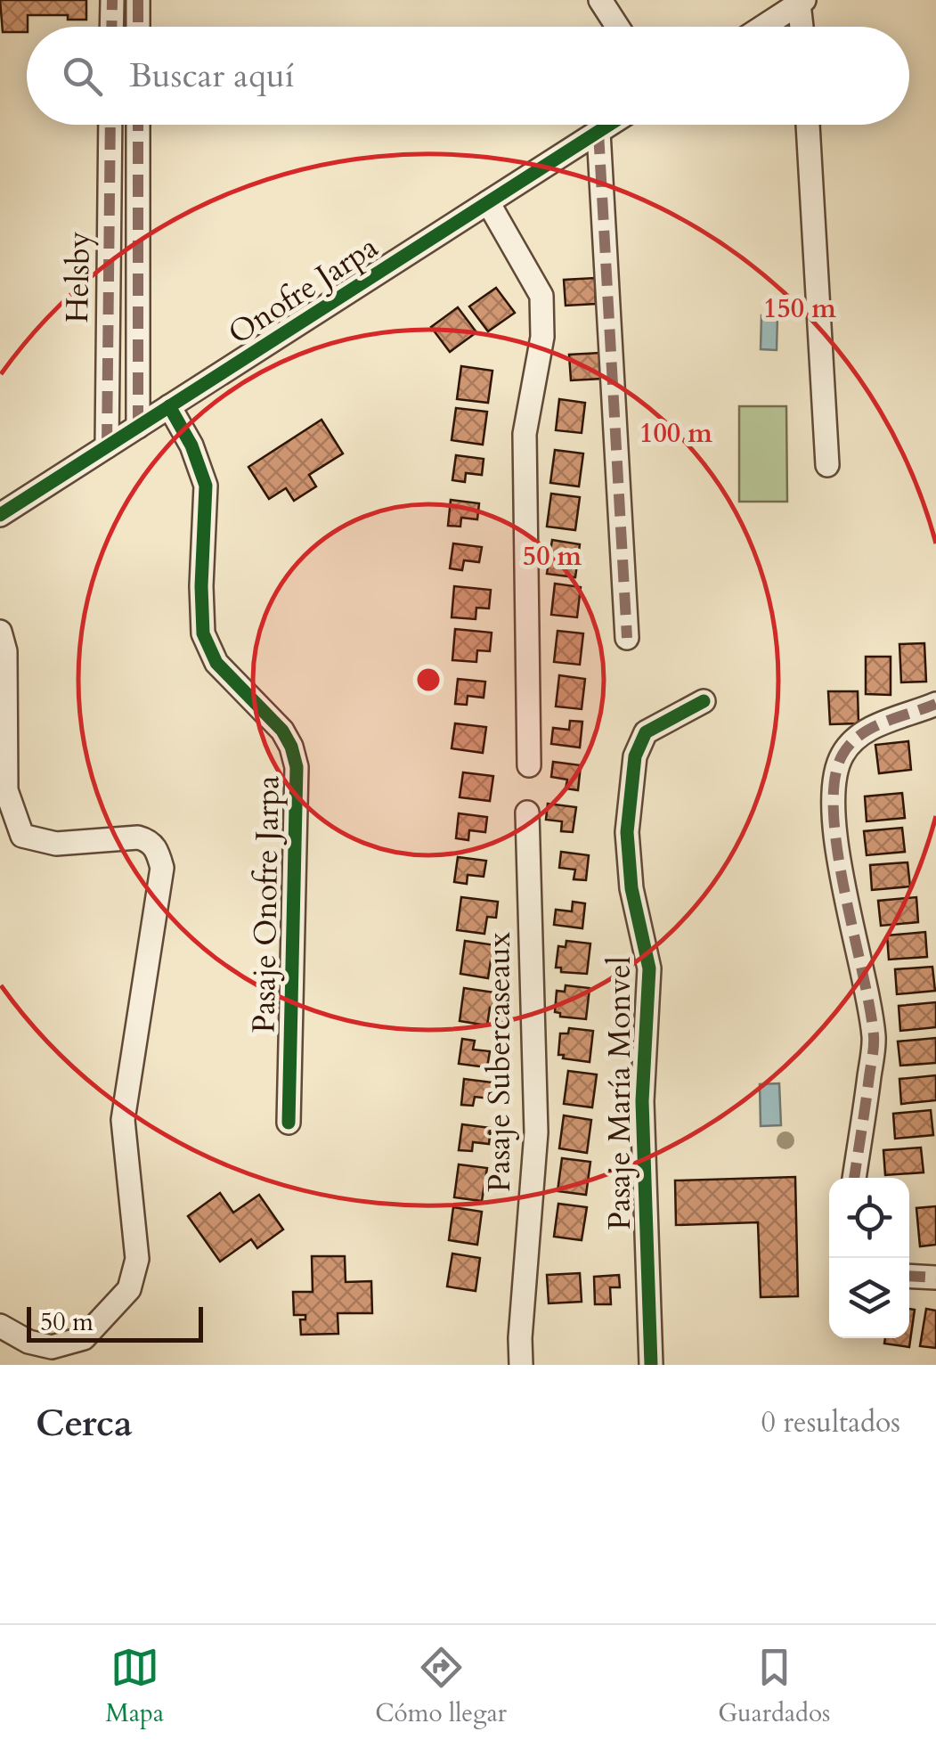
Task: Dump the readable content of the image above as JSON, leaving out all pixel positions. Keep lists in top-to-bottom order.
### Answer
{
  "streets": {
    "street": [
      "Helsby",
      "Onofre Jarpa",
      "Pasaje Onofre Jarpa",
      "Pasaje Subercaseaux",
      "Pasaje María Monvel"
    ]
  },
  "crossings": [
    ["Helsby", "Onofre Jarpa"],
    ["Onofre Jarpa", "Pasaje Onofre Jarpa"]
  ],
  "scale_bar": "50 m",
  "page": {
    "search": "Buscar aquí",
    "scale": "50 m",
    "heading": ["Cerca", "0 resultados"],
    "nav": ["Mapa", "Cómo llegar", "Guardados"]
  },
  "rings": ["150 m", "100 m", "50 m"]
}
